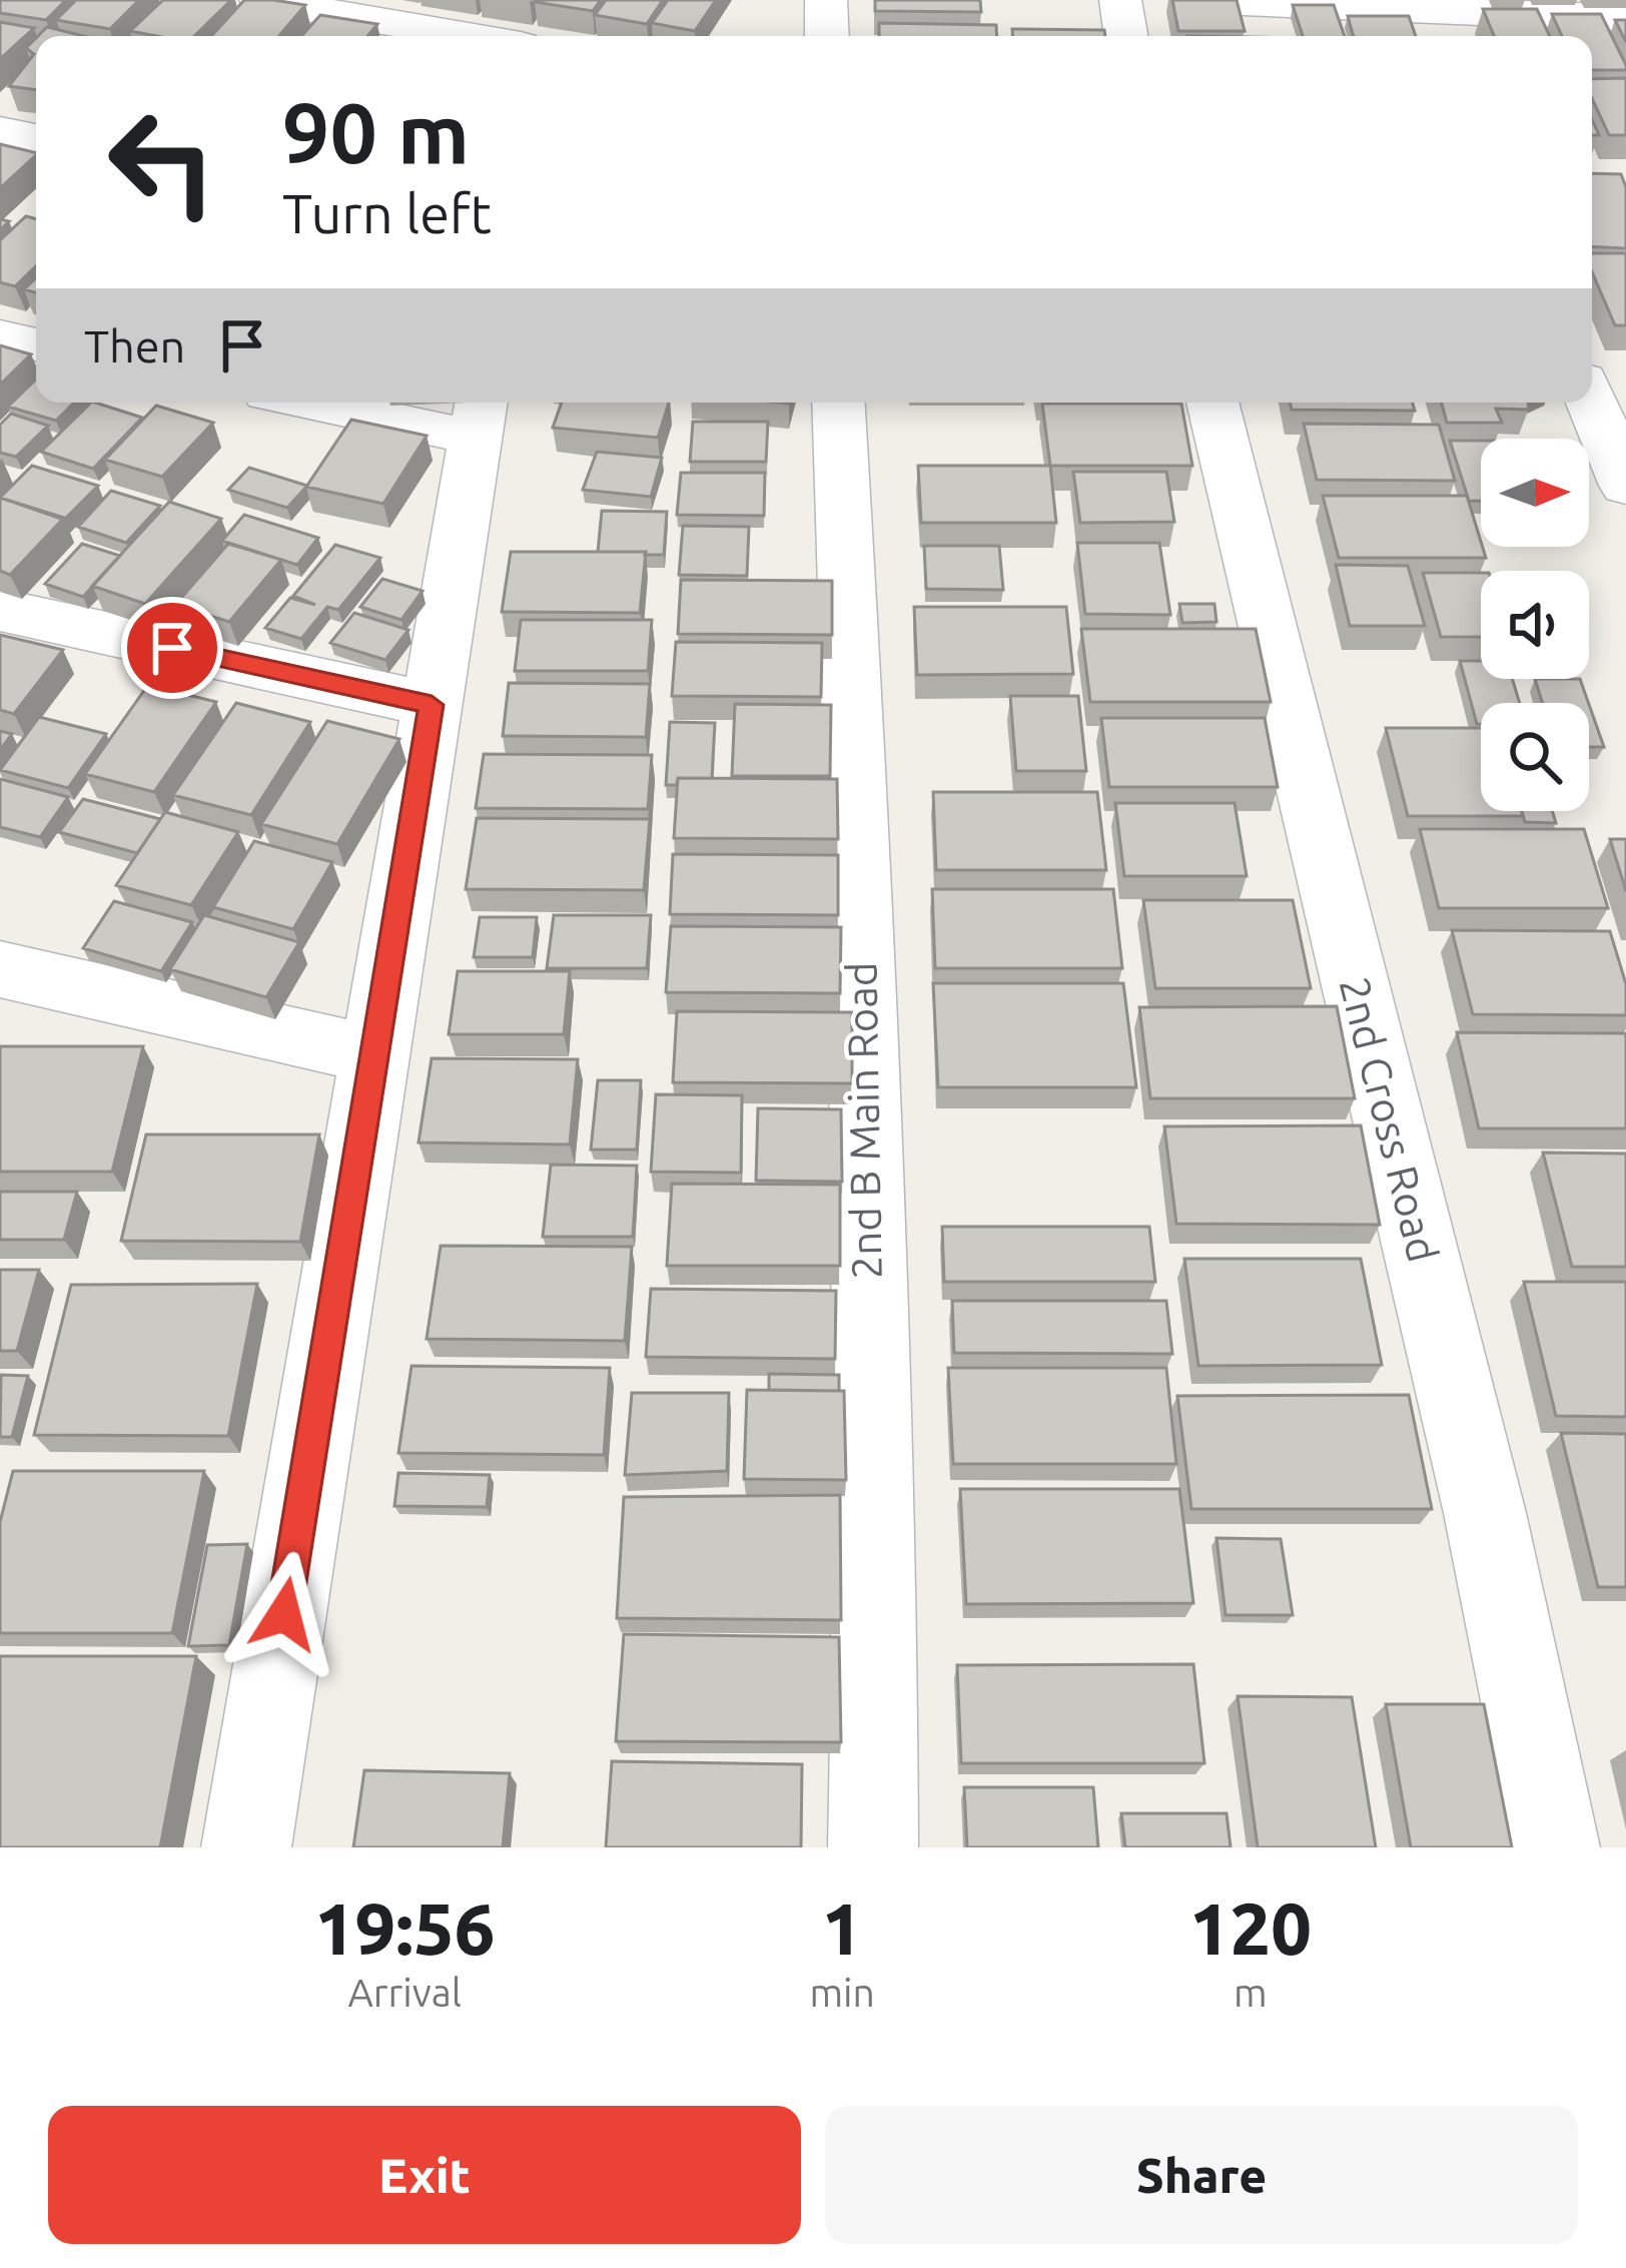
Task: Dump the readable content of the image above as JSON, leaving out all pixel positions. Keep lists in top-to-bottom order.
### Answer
{
  "streets": {
    "street": ["2nd Cross Road", "2nd B Main Road"]
  },
  "north": "right",
  "page": {
    "turn": ["90 m", "Turn left"],
    "then": "Then",
    "eta": [
      "19:56",
      "Arrival",
      "1",
      "min",
      "120",
      "m"
    ],
    "buttons": ["Exit", "Share"]
  }
}
